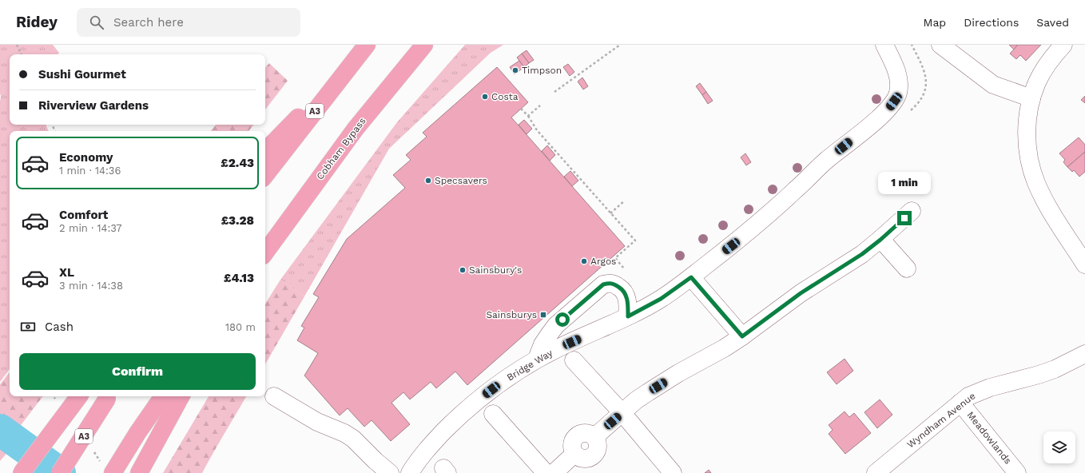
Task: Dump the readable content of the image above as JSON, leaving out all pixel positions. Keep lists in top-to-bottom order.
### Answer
{
  "streets": {
    "highway": ["A3", "Cobham Bypass"],
    "street": ["Bridge Way", "Wyndham Avenue", "Meadowlands"]
  },
  "crossings": [
    ["Wyndham Avenue", "Meadowlands"]
  ],
  "places": {
    "other": [
      "Timpson",
      "Costa",
      "Specsavers",
      "Argos",
      "Sainsbury's"
    ],
    "transit": ["Sainsburys"]
  },
  "page": {
    "header": "Ridey",
    "search": "Search here",
    "nav": ["Map", "Directions", "Saved"],
    "banner": ["Sushi Gourmet", "Riverview Gardens"],
    "list": [
      {
        "name": "Economy",
        "note": "1 min · 14:36",
        "value": "£2.43"
      },
      {
        "name": "Comfort",
        "note": "2 min · 14:37",
        "value": "£3.28"
      },
      {
        "name": "XL",
        "note": "3 min · 14:38",
        "value": "£4.13"
      }
    ],
    "bubble": "1 min",
    "pay": ["Cash", "180 m"],
    "buttons": "Confirm"
  }
}
